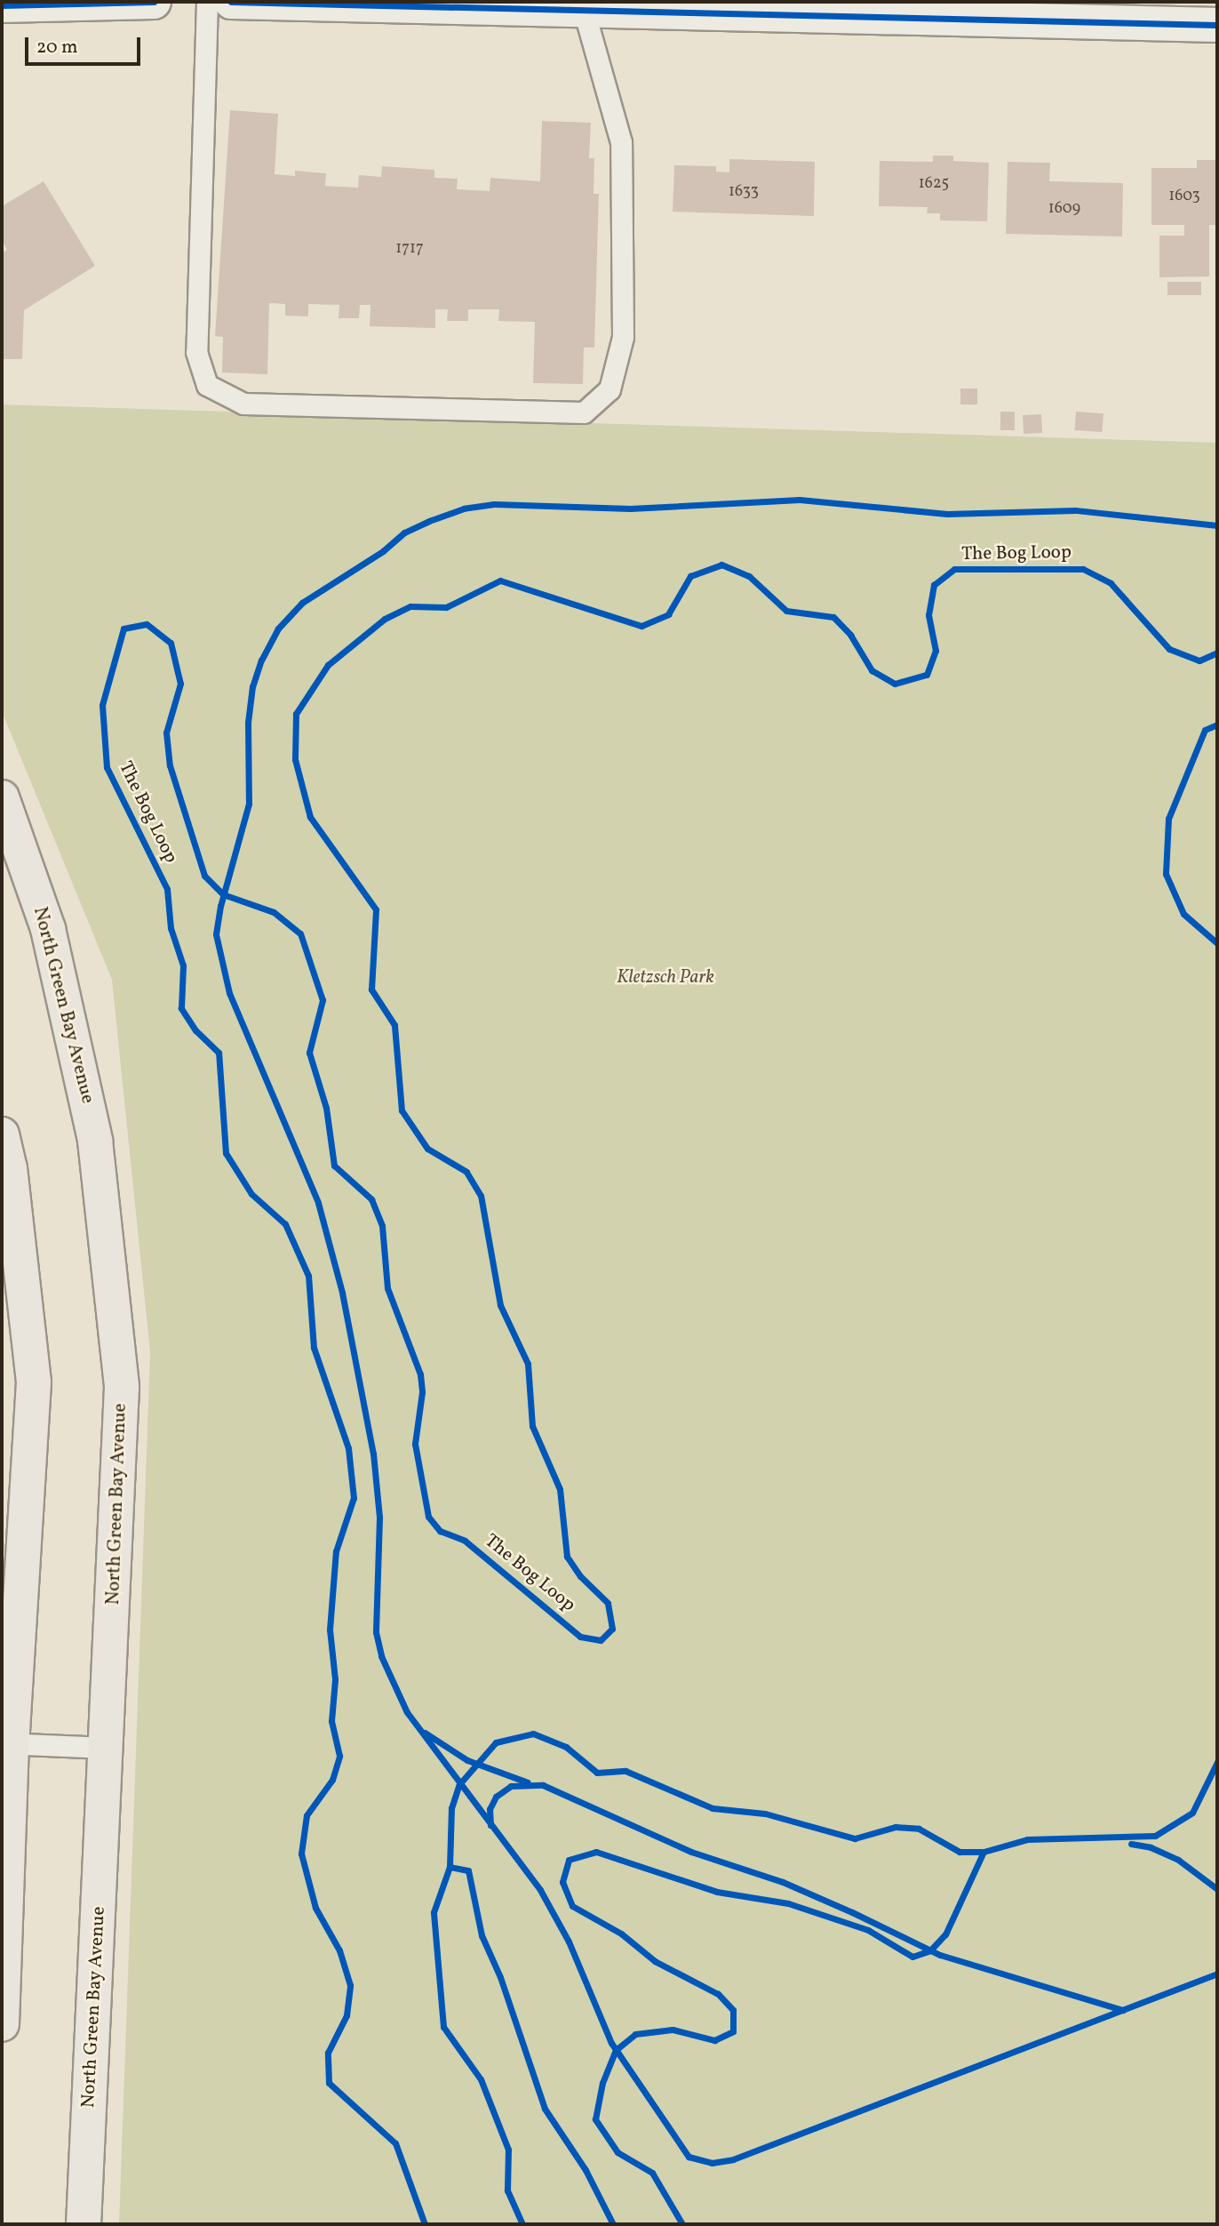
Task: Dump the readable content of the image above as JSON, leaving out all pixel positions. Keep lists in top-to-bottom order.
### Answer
{
  "streets": {
    "main road": ["North Green Bay Avenue"],
    "cycle path": ["The Bog Loop"]
  },
  "parks": ["Kletzsch Park"],
  "house_numbers": [
    "1625",
    "1633",
    "1603",
    "1609",
    "1717"
  ],
  "scale_bar": "20 m"
}
